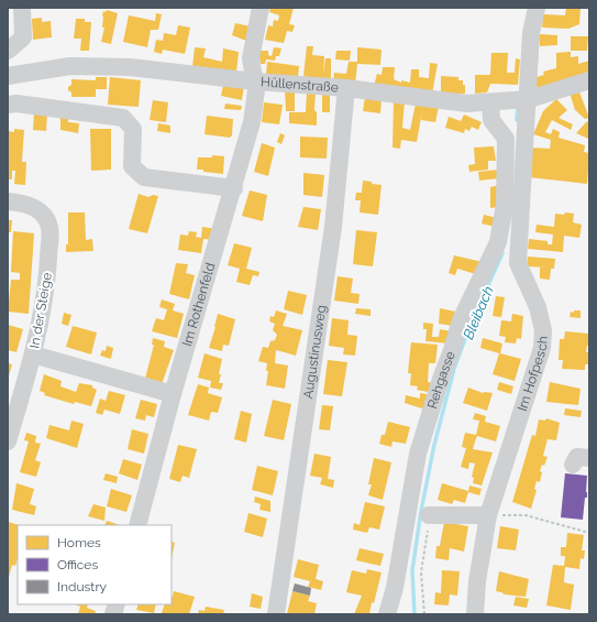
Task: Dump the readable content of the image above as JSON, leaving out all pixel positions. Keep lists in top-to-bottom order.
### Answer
{
  "streets": {
    "street": [
      "Hüllenstraße",
      "Im Rothenfeld",
      "In der Steige",
      "Augustinusweg",
      "Im Hofpesch",
      "Rehgasse"
    ]
  },
  "crossings": [
    ["Hüllenstraße", "Im Rothenfeld"],
    ["Hüllenstraße", "Augustinusweg"],
    ["Hüllenstraße", "Im Hofpesch"],
    ["Hüllenstraße", "Rehgasse"],
    ["Im Rothenfeld", "In der Steige"]
  ],
  "water": ["Bleibach"],
  "legend": ["Homes", "Offices", "Industry"]
}
